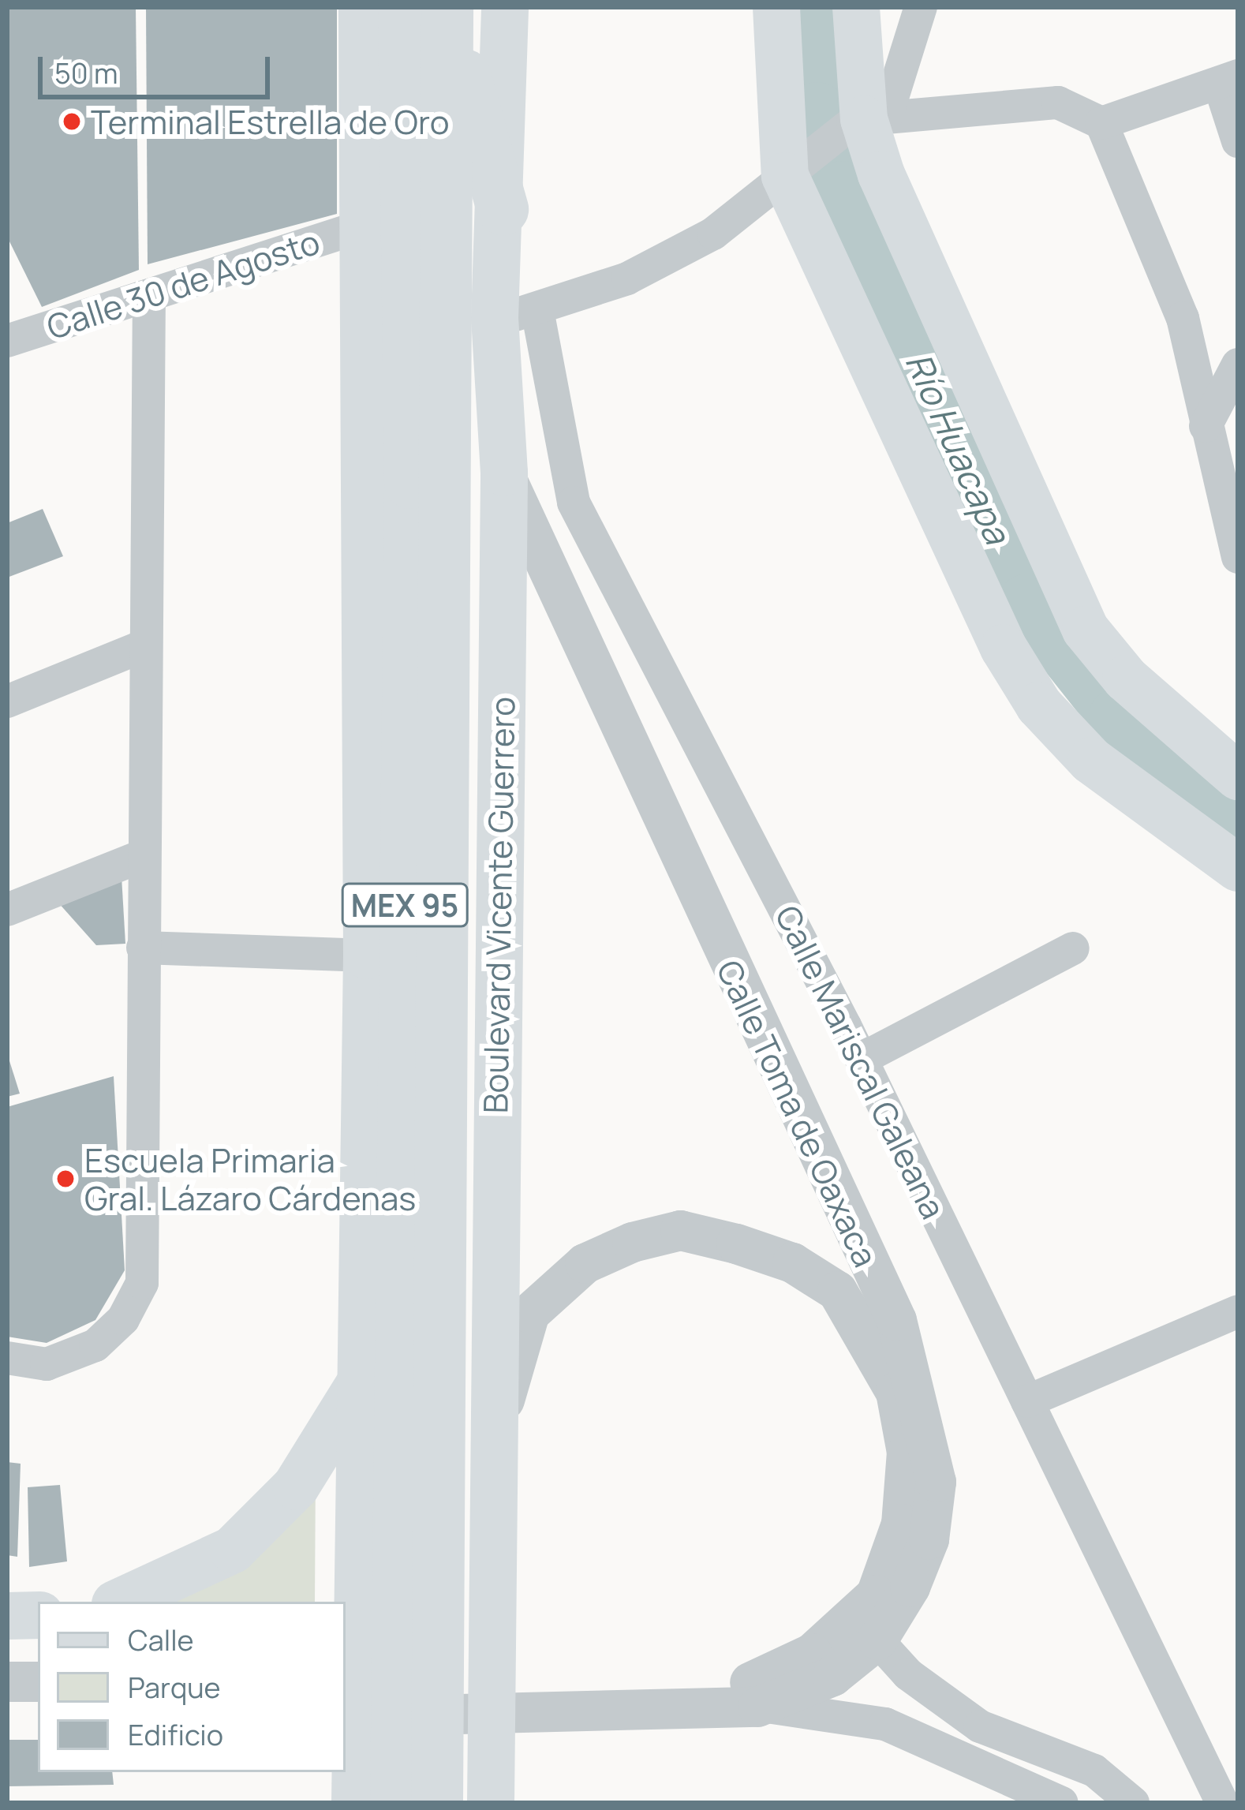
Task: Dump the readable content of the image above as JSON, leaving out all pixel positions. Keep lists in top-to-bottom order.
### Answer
{
  "streets": {
    "highway": ["MEX 95", "Boulevard Vicente Guerrero"],
    "street": ["Calle 30 de Agosto", "Calle Mariscal Galeana", "Calle Toma de Oaxaca"]
  },
  "crossings": [
    ["MEX 95", "Boulevard Vicente Guerrero"],
    ["Boulevard Vicente Guerrero", "Calle Mariscal Galeana"],
    ["Boulevard Vicente Guerrero", "Calle Toma de Oaxaca"]
  ],
  "water": ["Río Huacapa"],
  "places": ["Terminal Estrella de Oro", "Escuela Primaria Gral. Lázaro Cárdenas"],
  "legend": ["Calle", "Parque", "Edificio"],
  "scale_bar": "50 m"
}
